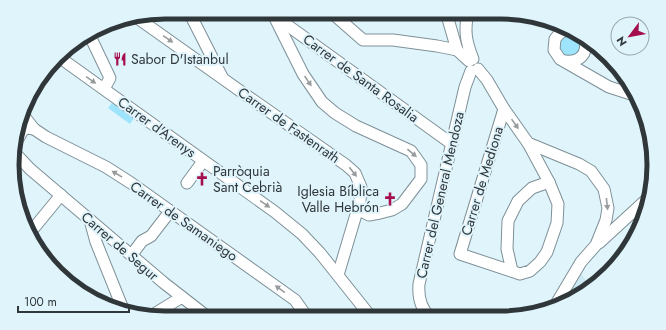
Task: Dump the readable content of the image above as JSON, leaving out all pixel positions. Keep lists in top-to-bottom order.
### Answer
{
  "streets": {
    "street": [
      "Carrer de Santa Rosalia",
      "Carrer de Fastenrath",
      "Carrer d'Arenys",
      "Carrer de Mediona",
      "Carrer del General Mendoza",
      "Carrer de Samaniego",
      "Carrer de Segur"
    ]
  },
  "crossings": [
    ["Carrer de Santa Rosalia", "Carrer del General Mendoza"],
    ["Carrer de Fastenrath", "Carrer d'Arenys"]
  ],
  "one_way": ["Carrer de Fastenrath", "Carrer d'Arenys", "Carrer de Samaniego"],
  "places": {
    "restaurant": ["Sabor D'Istanbul"],
    "church": ["Parròquia Sant Cebrià", "Iglesia Bíblica Valle Hebrón"]
  },
  "scale_bar": "100 m",
  "north": "bottom left"
}
